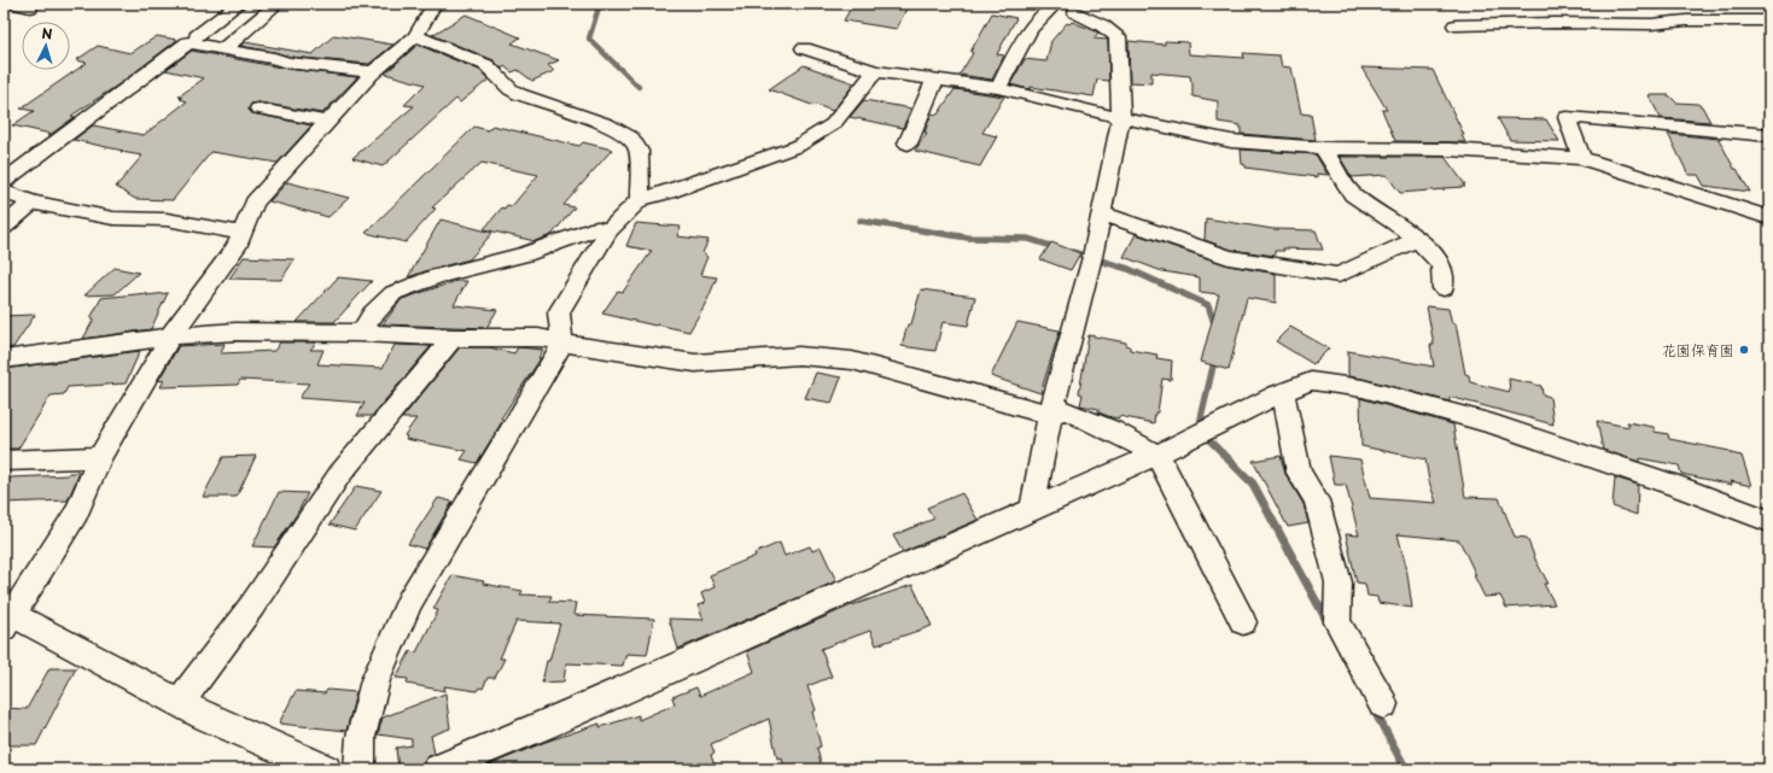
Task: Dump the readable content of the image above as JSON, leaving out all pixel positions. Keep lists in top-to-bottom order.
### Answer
{
  "places": ["花園保育園"],
  "north": "top"
}
